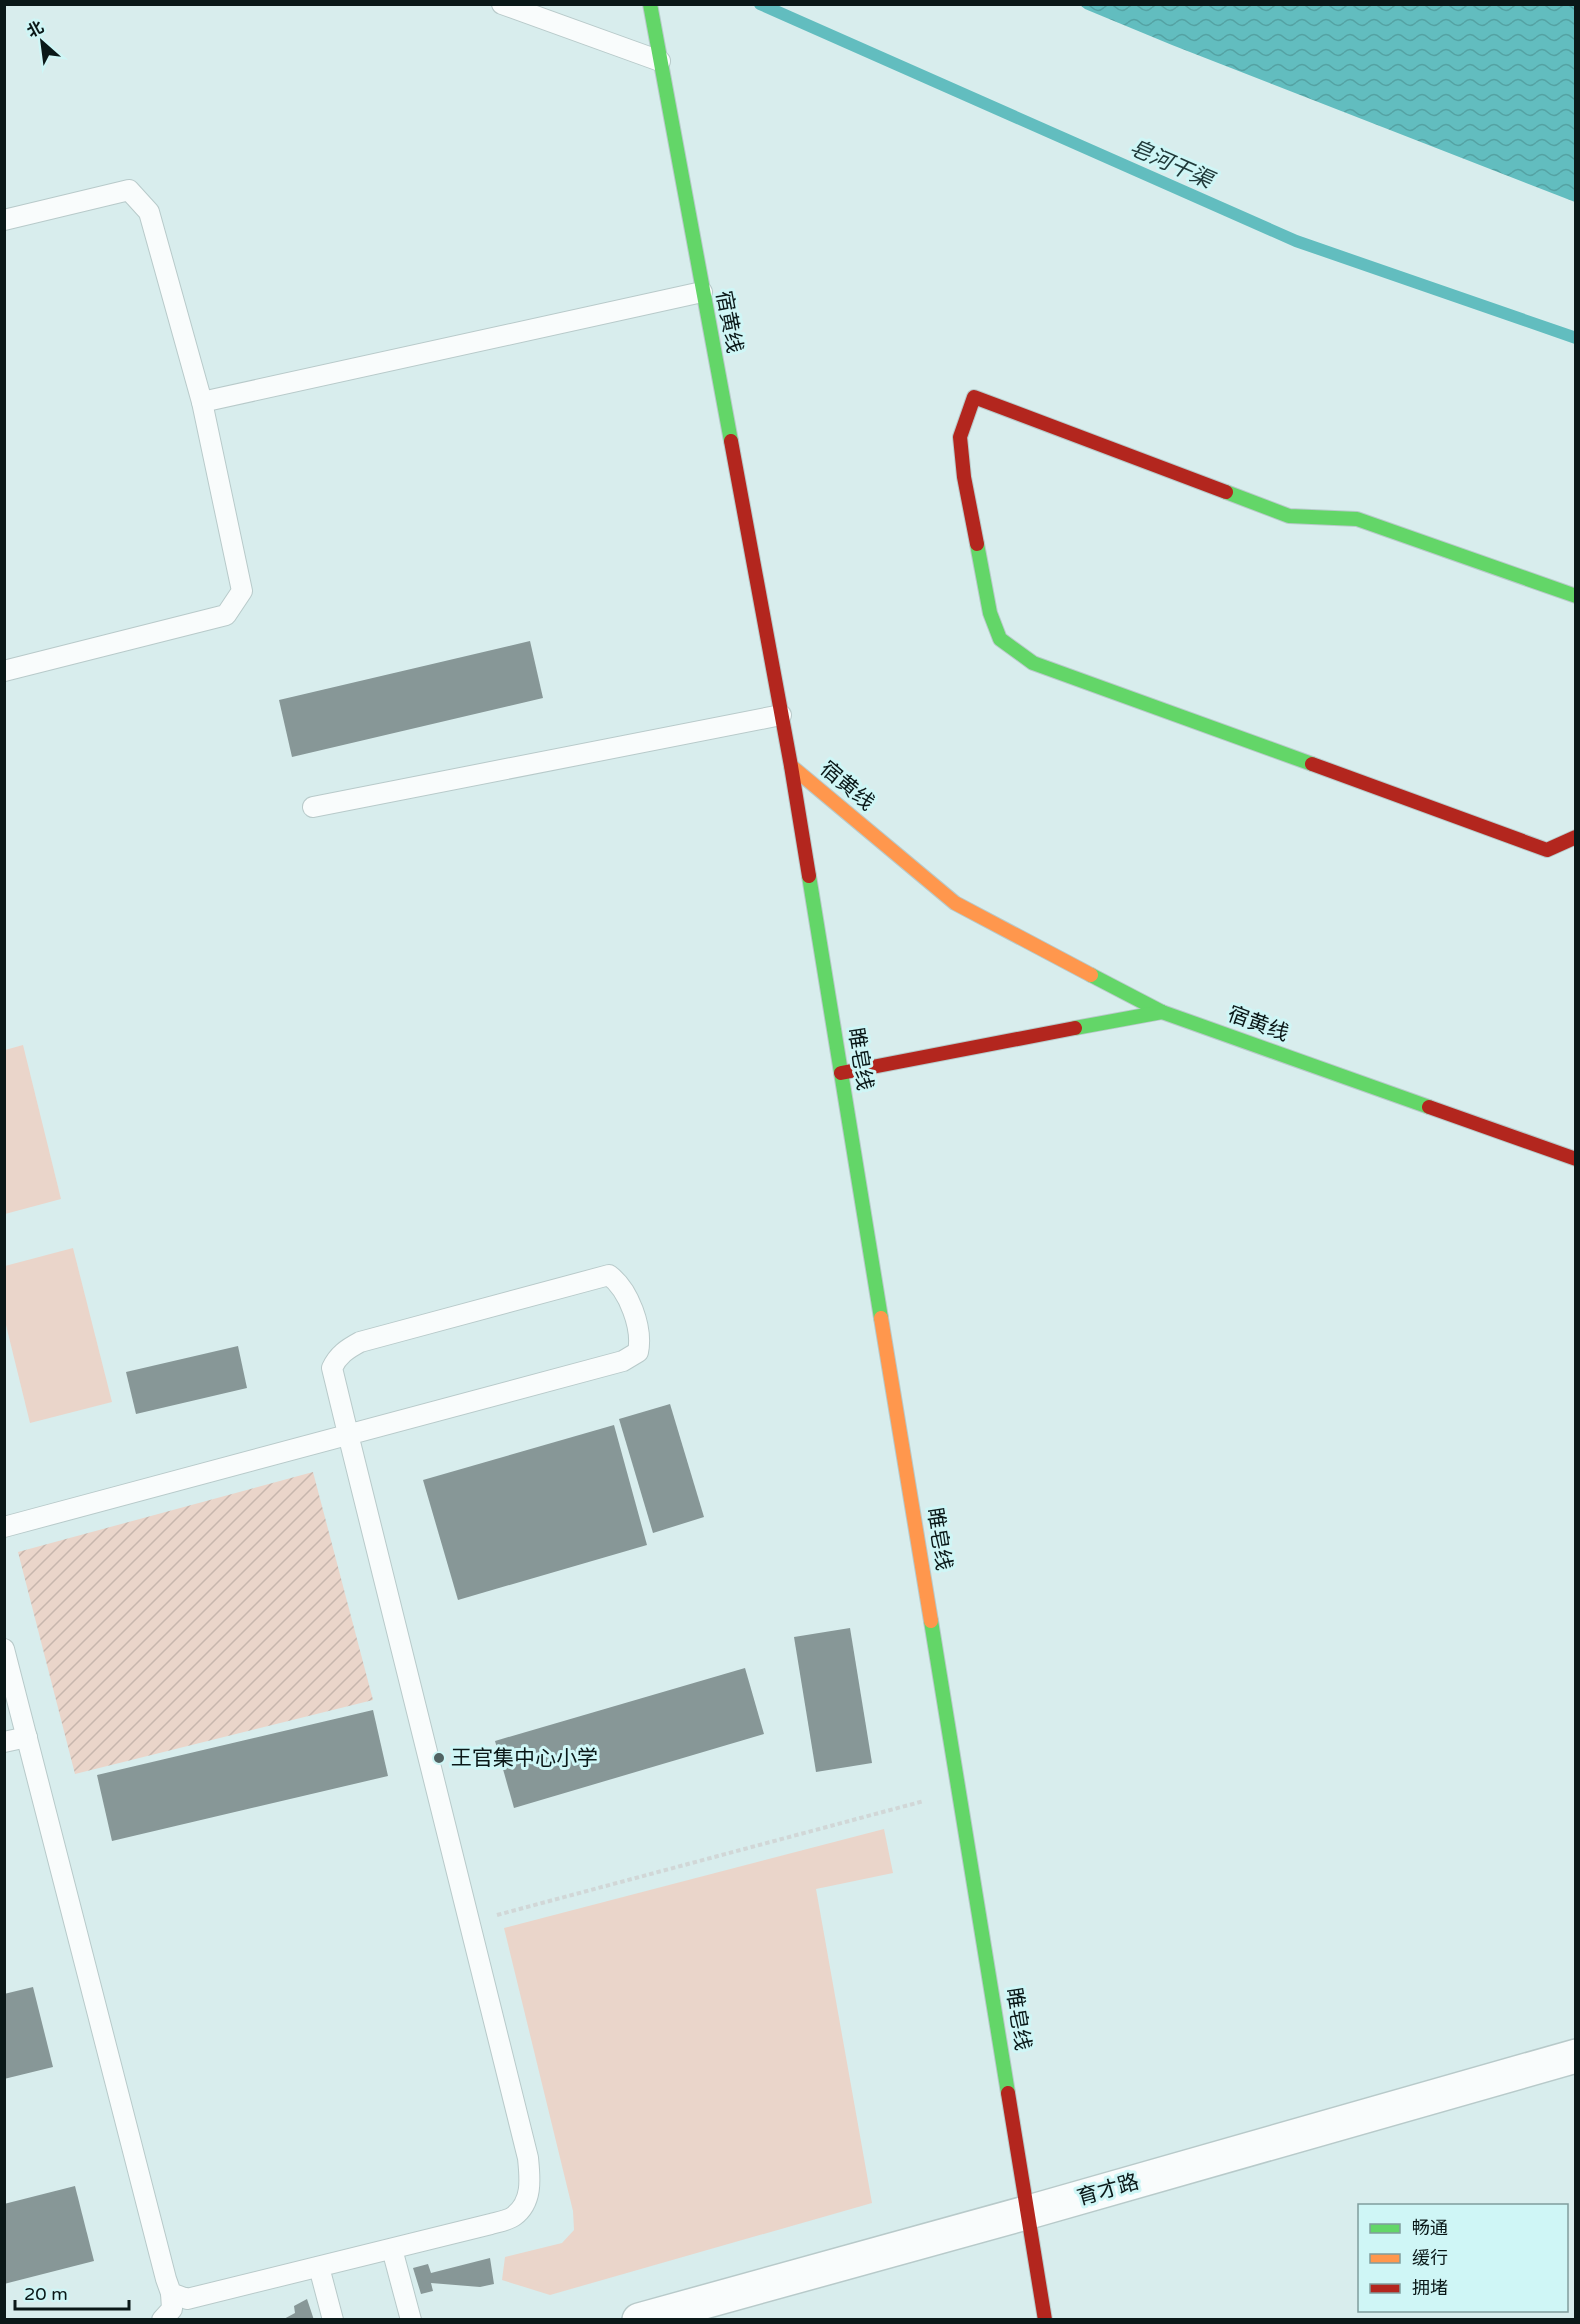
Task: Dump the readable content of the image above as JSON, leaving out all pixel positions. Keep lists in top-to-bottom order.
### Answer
{
  "streets": {
    "main road": ["宿黄线", "睢皂线"],
    "street": ["育才路"]
  },
  "crossings": [
    ["宿黄线", "睢皂线"],
    ["睢皂线", "育才路"]
  ],
  "water": ["皂河干渠"],
  "places": ["王官集中心小学"],
  "legend": ["畅通", "缓行", "拥堵"],
  "scale_bar": "20 m",
  "north": "top left"
}
